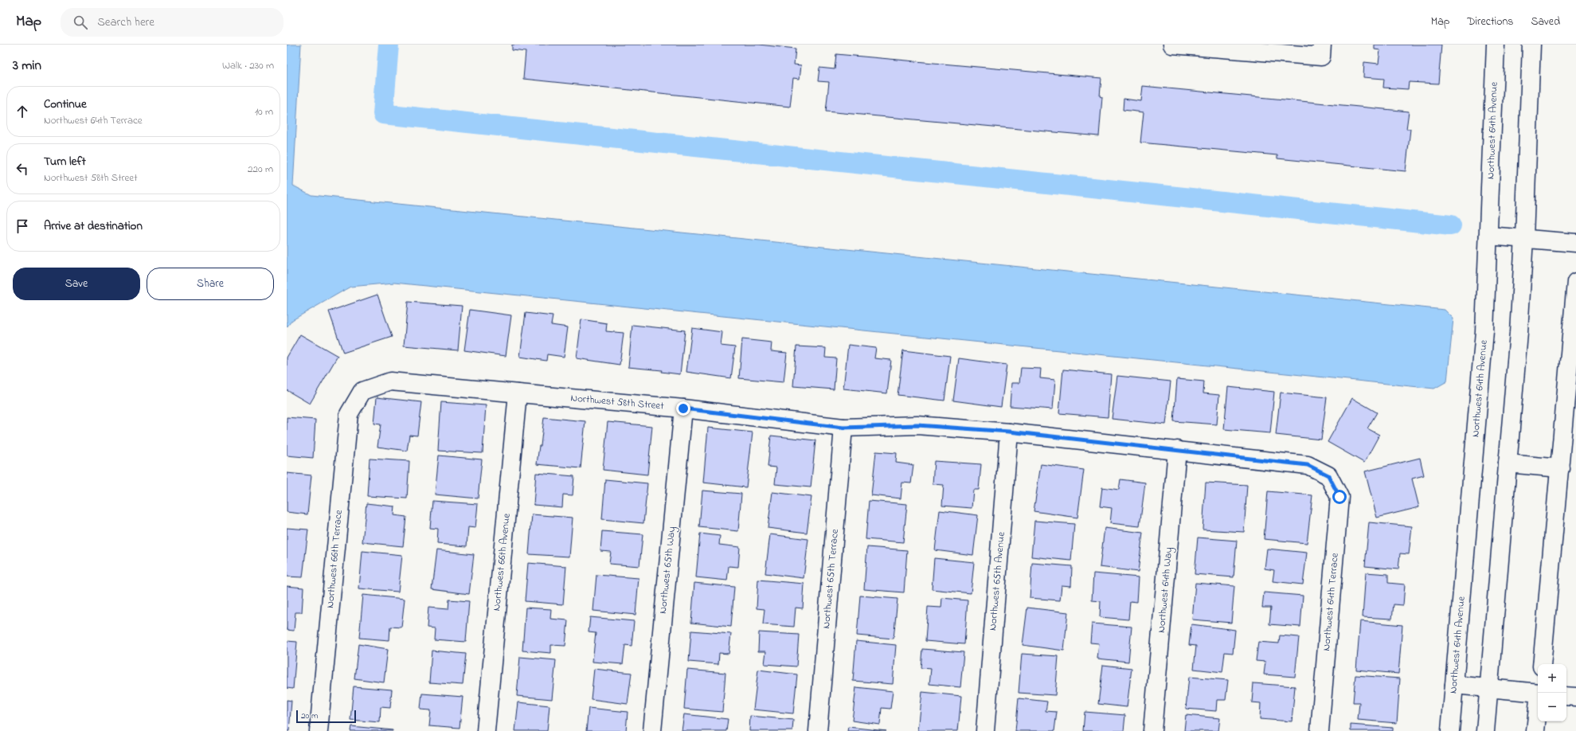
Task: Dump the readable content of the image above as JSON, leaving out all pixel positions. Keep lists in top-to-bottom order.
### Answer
{
  "streets": {
    "street": [
      "Northwest 64th Avenue",
      "Northwest 58th Street",
      "Northwest 66th Terrace",
      "Northwest 66th Avenue",
      "Northwest 65th Way",
      "Northwest 65th Terrace",
      "Northwest 65th Avenue",
      "Northwest 64th Way",
      "Northwest 64th Terrace"
    ]
  },
  "crossings": [
    ["Northwest 58th Street", "Northwest 66th Terrace"],
    ["Northwest 58th Street", "Northwest 66th Avenue"],
    ["Northwest 58th Street", "Northwest 65th Way"],
    ["Northwest 58th Street", "Northwest 65th Terrace"],
    ["Northwest 58th Street", "Northwest 65th Avenue"],
    ["Northwest 58th Street", "Northwest 64th Way"],
    ["Northwest 58th Street", "Northwest 64th Terrace"]
  ],
  "scale_bar": "20 m",
  "page": {
    "header": "Map",
    "search": "Search here",
    "nav": ["Map", "Directions", "Saved"],
    "heading": ["3 min", "Walk · 230 m"],
    "list": [
      ["Continue", "Northwest 64th Terrace", "10 m"],
      ["Turn left", "Northwest 58th Street", "220 m"],
      "Arrive at destination"
    ],
    "buttons": ["Save", "Share"],
    "map_buttons": ["+", "−"],
    "scale": "20 m"
  }
}
